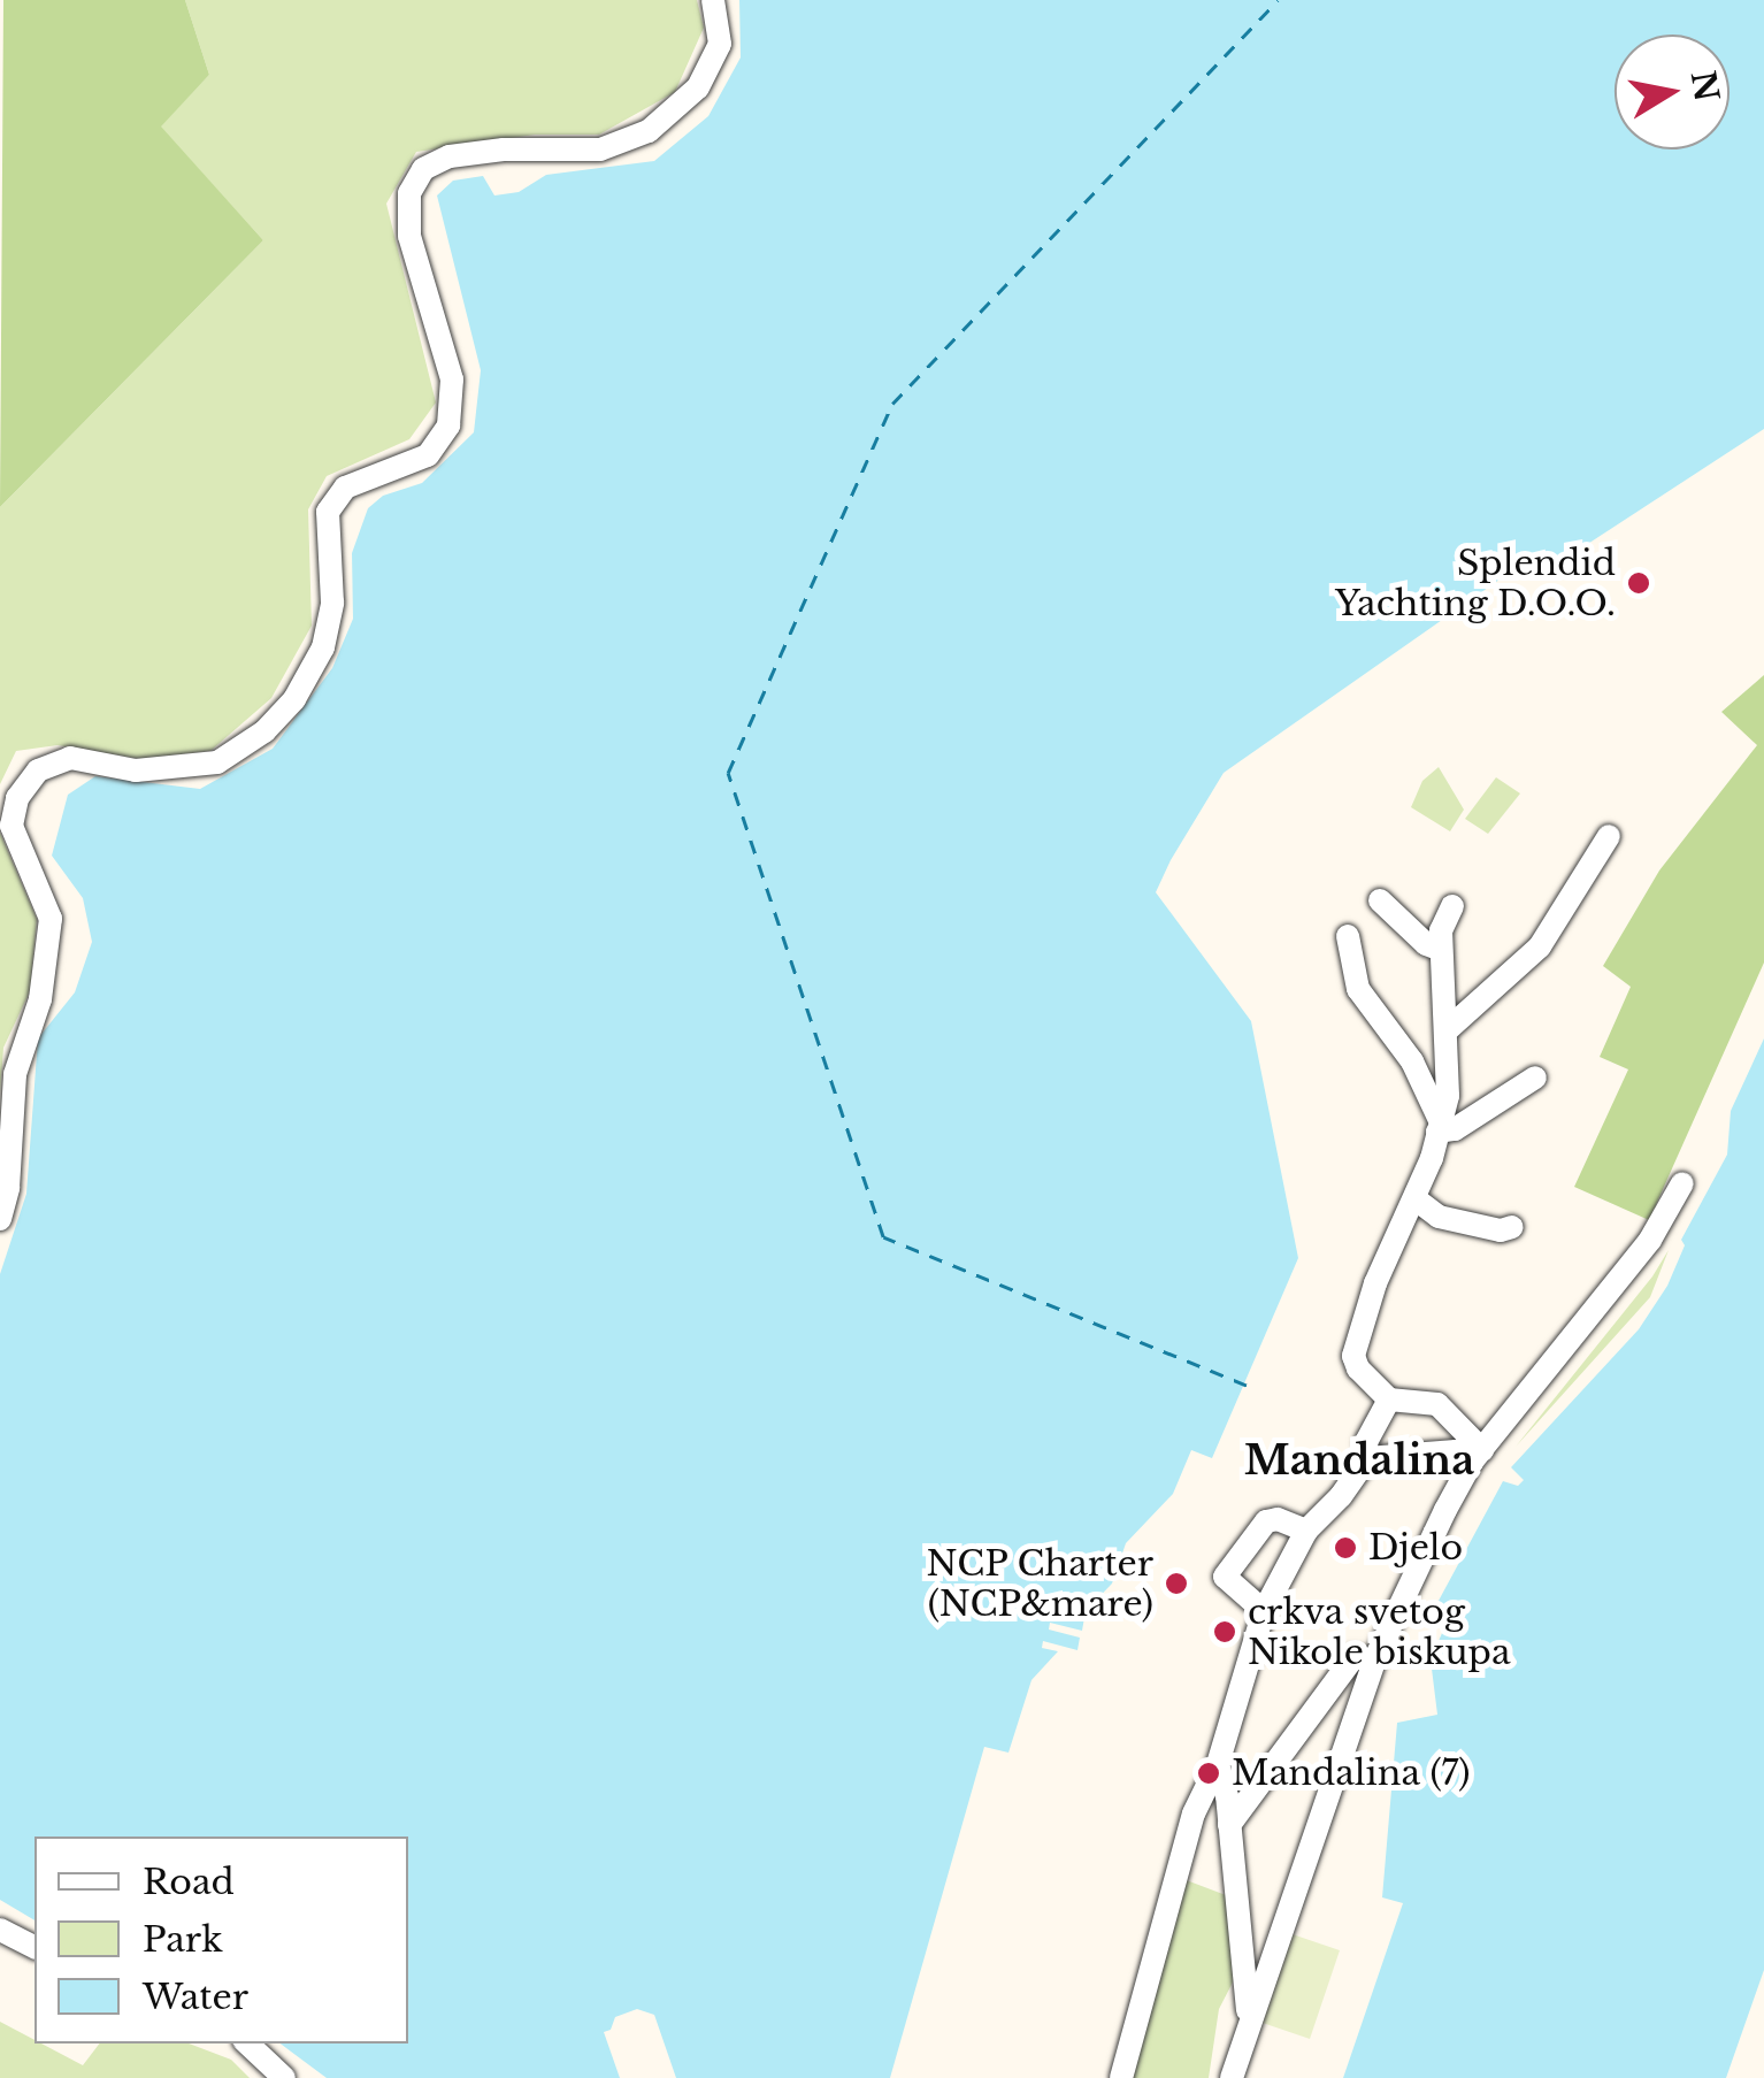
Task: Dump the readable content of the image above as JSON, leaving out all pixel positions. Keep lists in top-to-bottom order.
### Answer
{
  "districts": ["Mandalina"],
  "places": [
    "Splendid Yachting D.O.O.",
    "Djelo",
    "NCP Charter (NCP&mare)",
    "crkva svetog Nikole biskupa",
    "Mandalina (7)"
  ],
  "legend": ["Road", "Park", "Water"],
  "north": "right"
}
